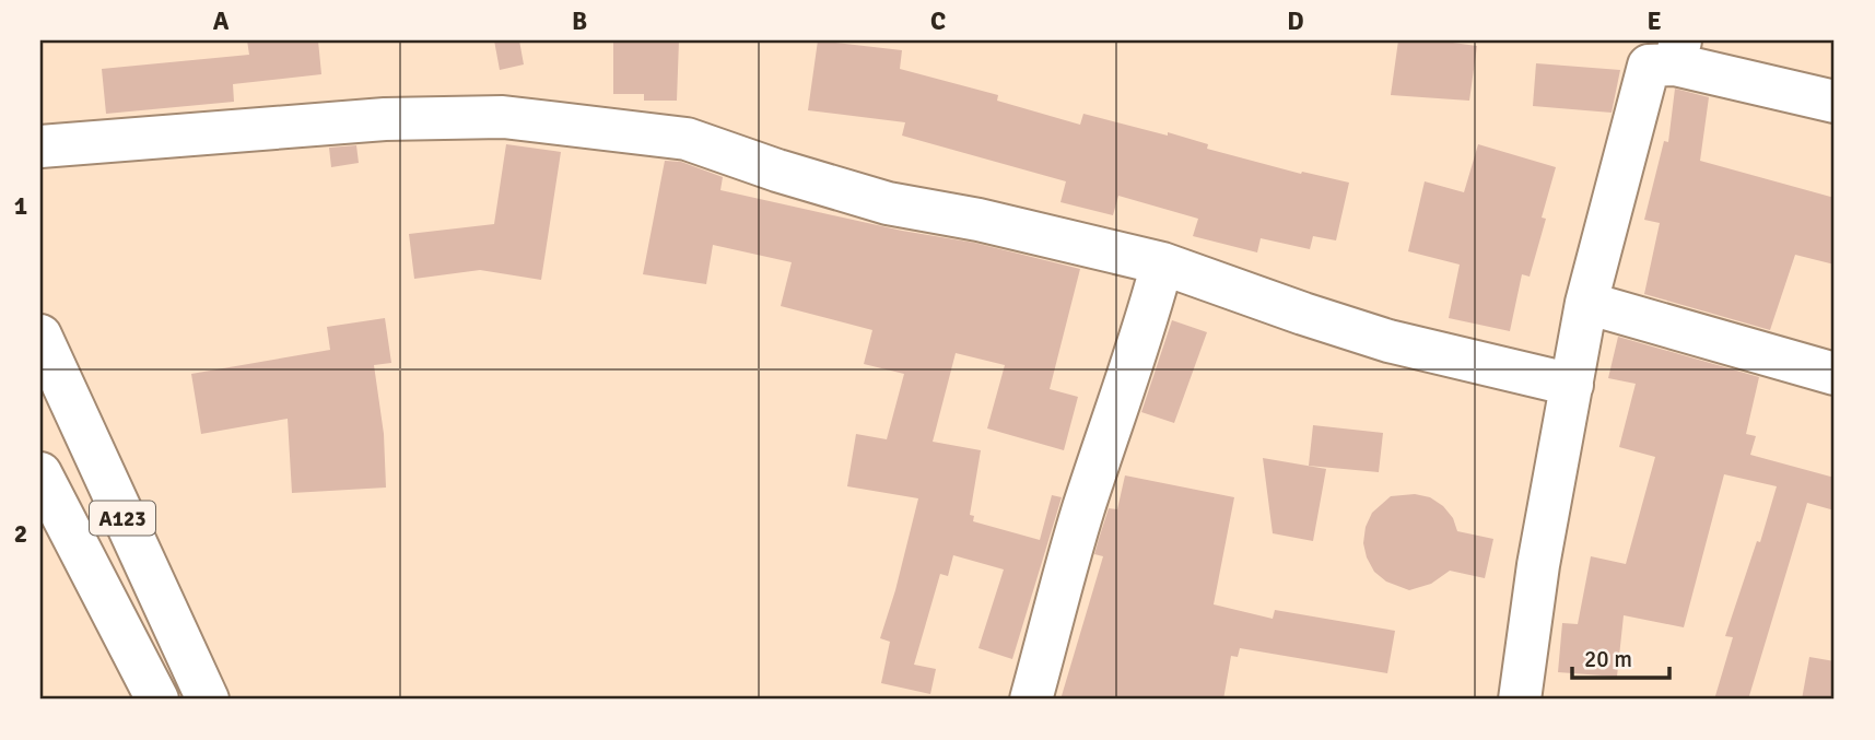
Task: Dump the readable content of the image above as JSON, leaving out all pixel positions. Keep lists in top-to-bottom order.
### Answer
{
  "streets": {
    "main road": ["A123"]
  },
  "scale_bar": "20 m",
  "grid": {
    "columns": [
      "A",
      "B",
      "C",
      "D",
      "E"
    ],
    "rows": ["1", "2"]
  }
}
